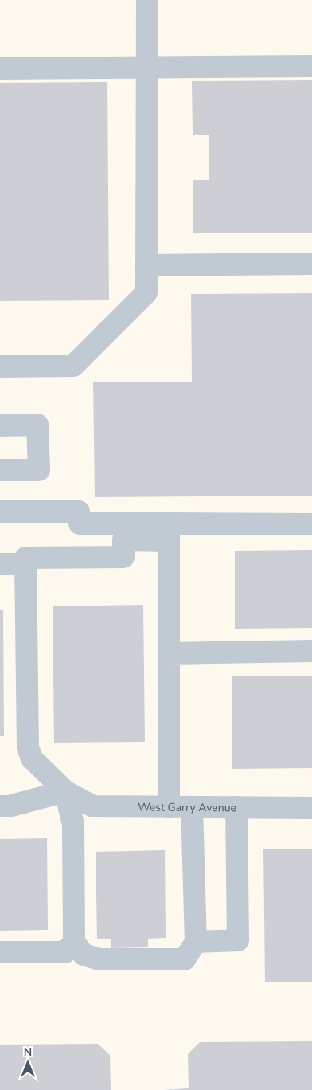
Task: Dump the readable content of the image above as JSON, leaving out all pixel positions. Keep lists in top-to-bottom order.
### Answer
{
  "streets": {
    "street": ["West Garry Avenue"]
  },
  "north": "top"
}
